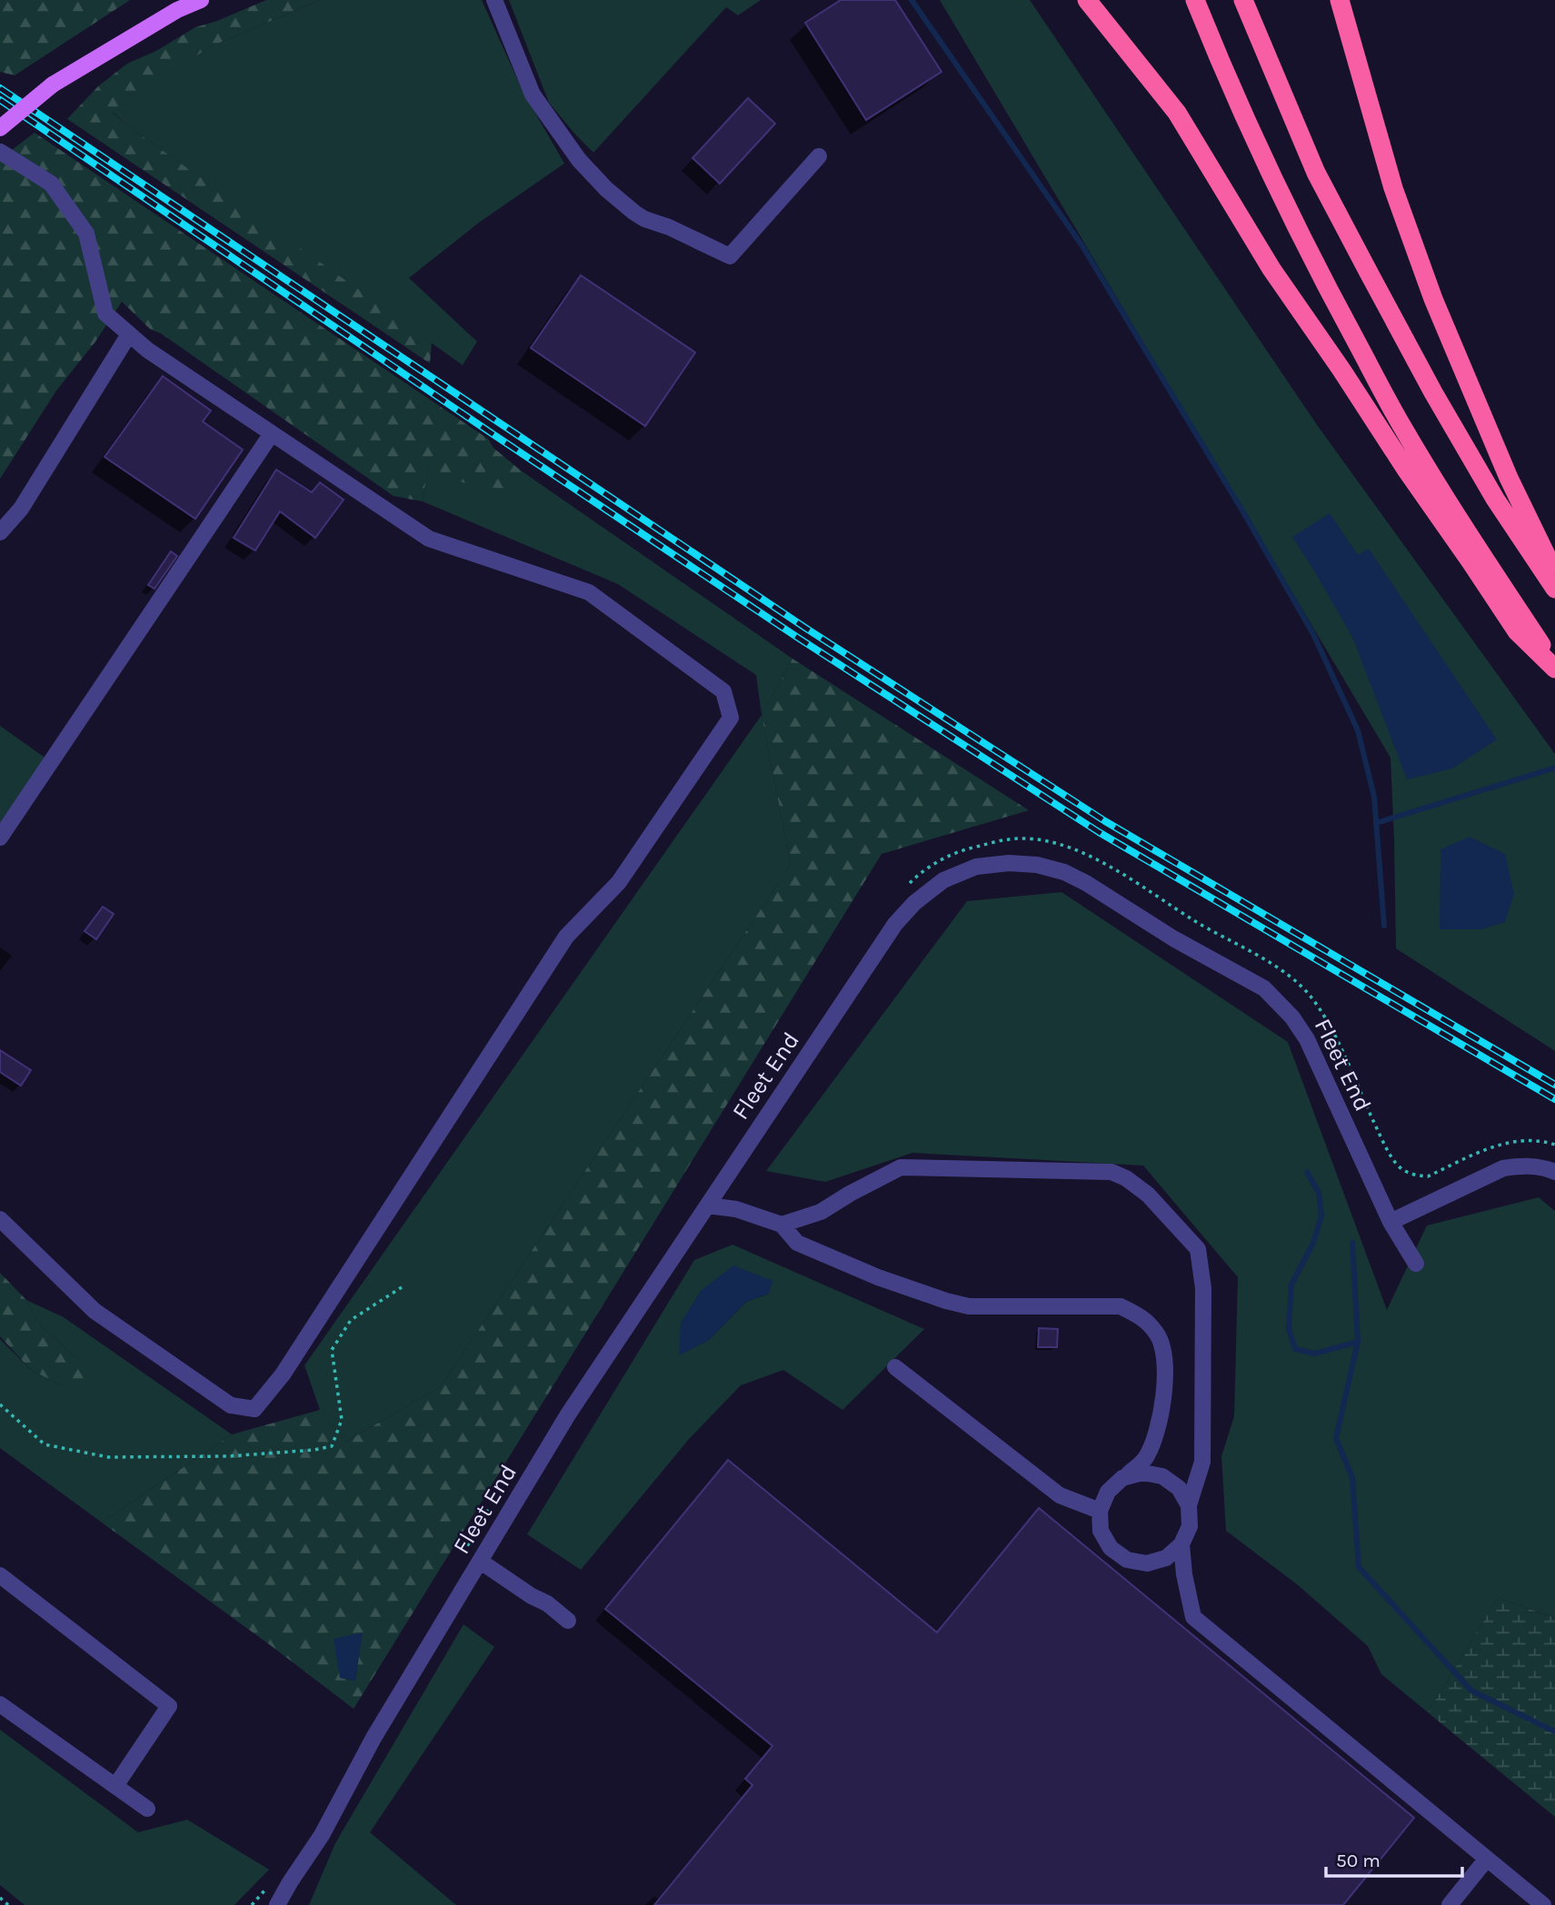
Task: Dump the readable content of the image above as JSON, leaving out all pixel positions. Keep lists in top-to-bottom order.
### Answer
{
  "streets": {
    "street": ["Fleet End"]
  },
  "scale_bar": "50 m"
}
